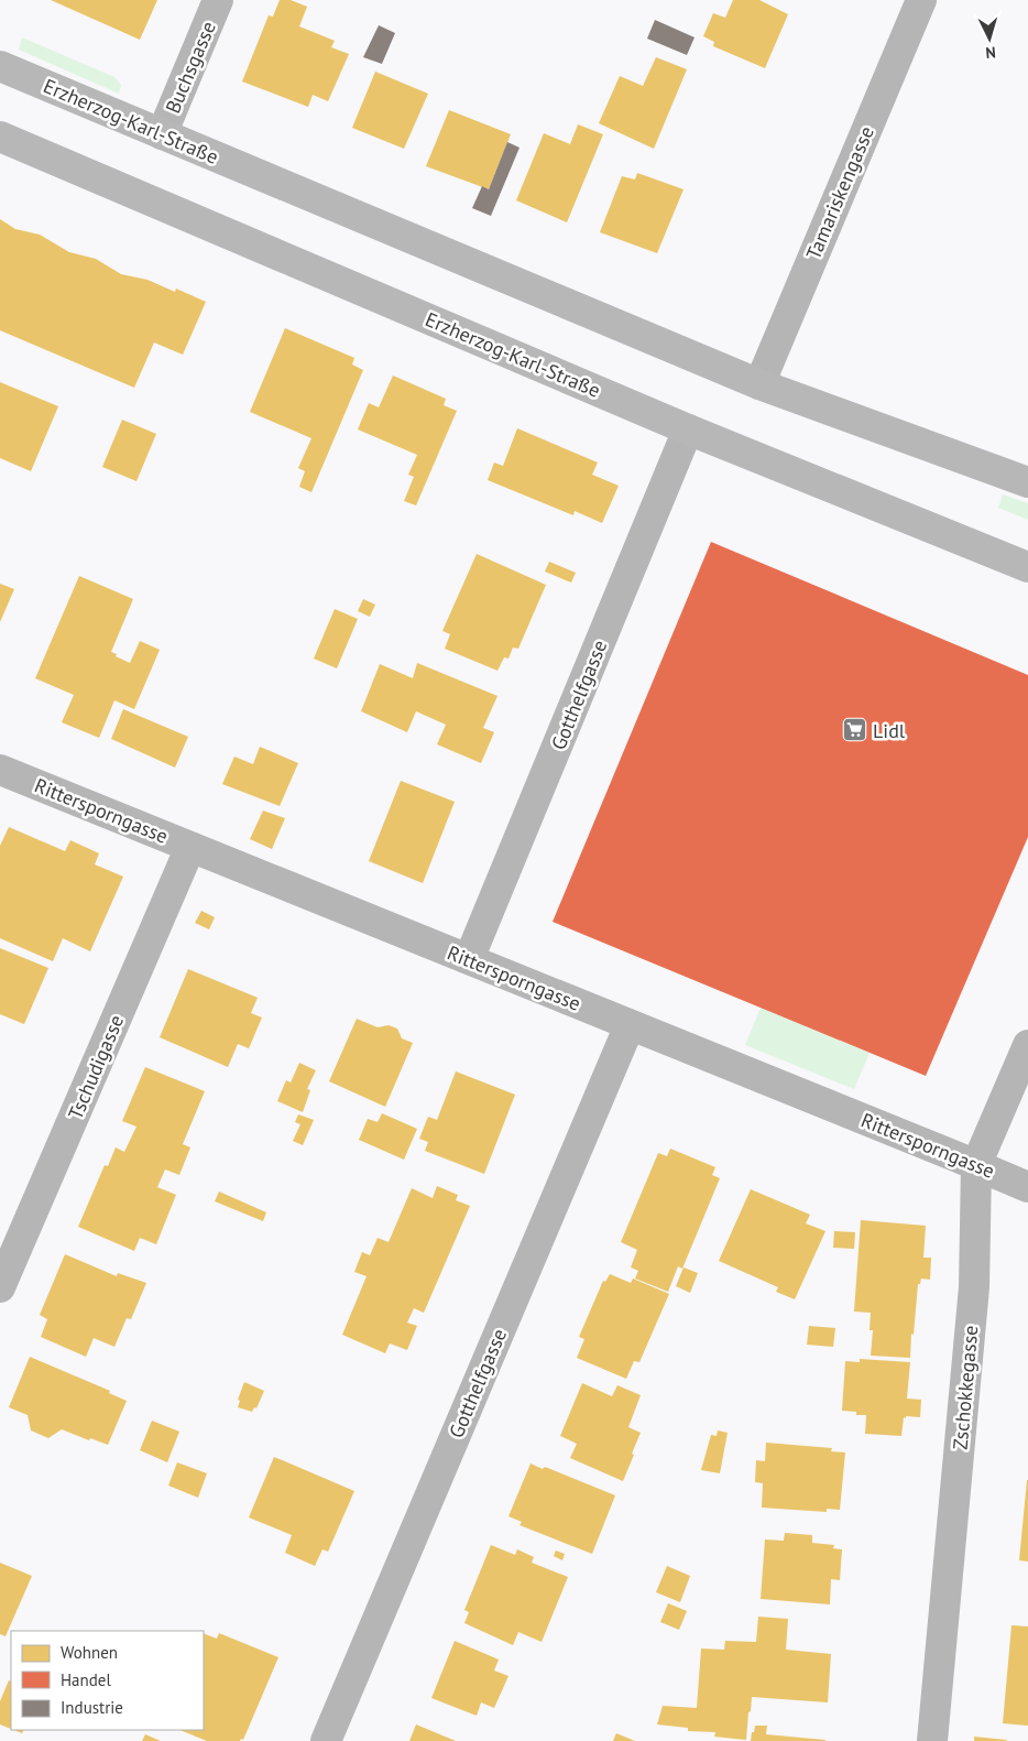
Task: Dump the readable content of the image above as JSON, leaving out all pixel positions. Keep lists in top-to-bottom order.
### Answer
{
  "streets": {
    "main road": ["Erzherzog-Karl-Straße"],
    "street": [
      "Buchsgasse",
      "Tamariskengasse",
      "Gotthelfgasse",
      "Rittersporngasse",
      "Tschudigasse",
      "Zschokkegasse"
    ]
  },
  "crossings": [
    ["Buchsgasse", "Erzherzog-Karl-Straße"],
    ["Erzherzog-Karl-Straße", "Tamariskengasse"],
    ["Erzherzog-Karl-Straße", "Gotthelfgasse"],
    ["Gotthelfgasse", "Rittersporngasse"],
    ["Rittersporngasse", "Tschudigasse"],
    ["Rittersporngasse", "Zschokkegasse"]
  ],
  "places": {
    "supermarket": ["Lidl"]
  },
  "legend": ["Wohnen", "Handel", "Industrie"],
  "north": "bottom"
}
